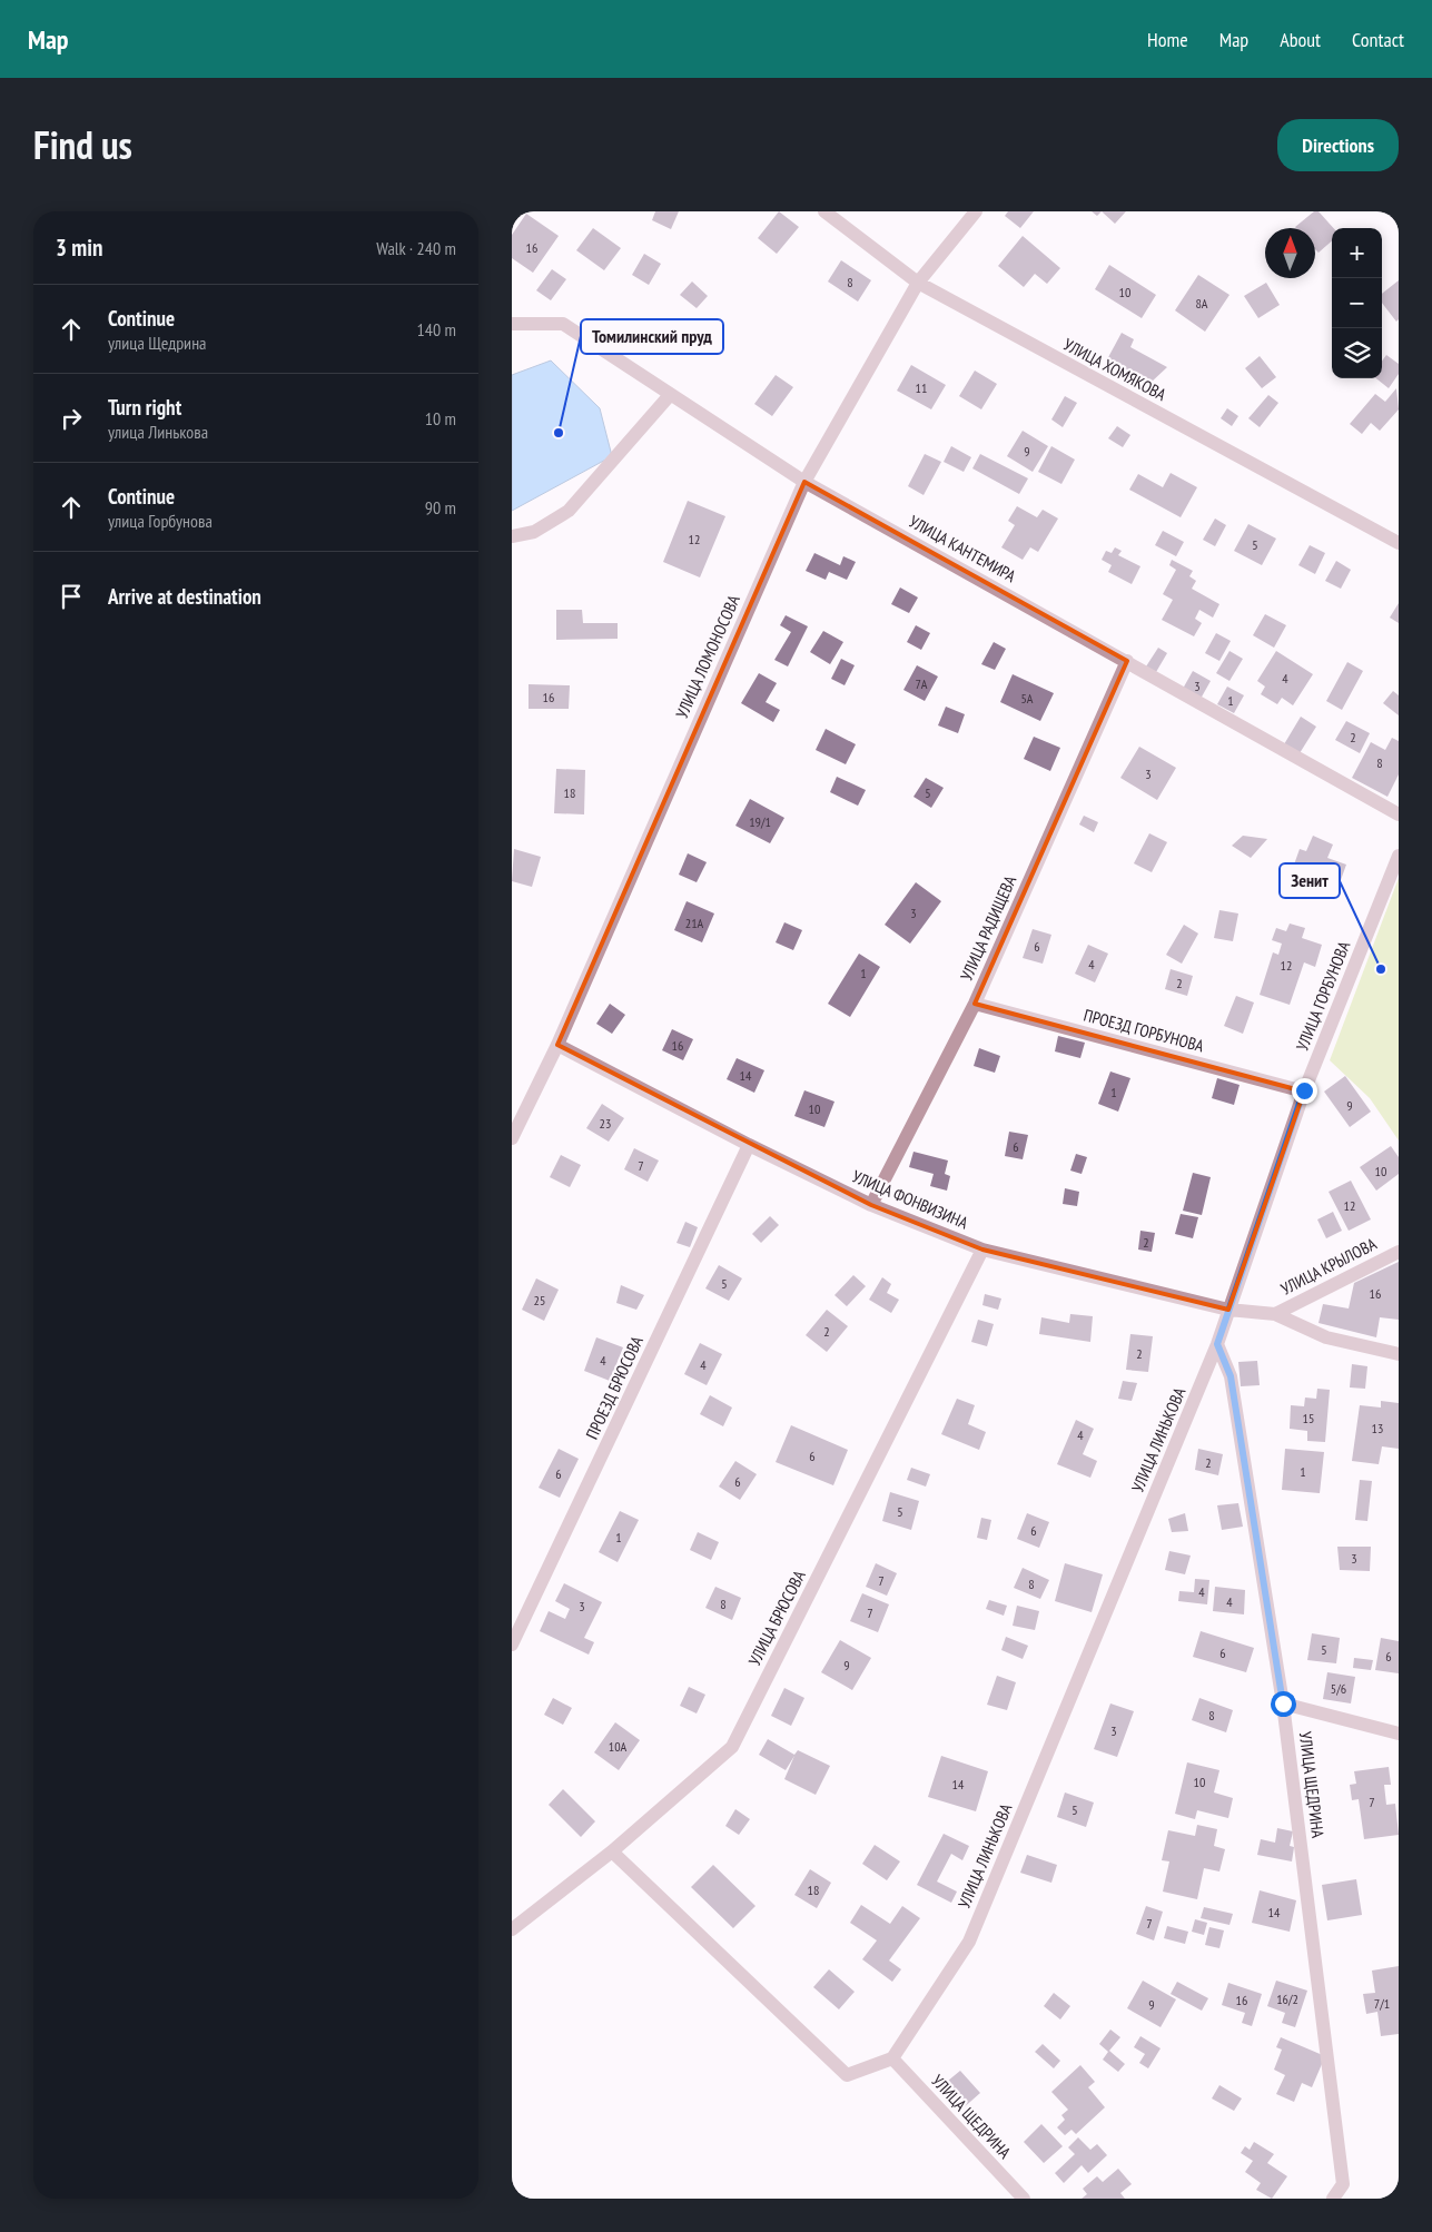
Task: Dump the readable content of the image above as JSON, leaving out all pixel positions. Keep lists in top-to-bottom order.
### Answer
{
  "streets": {
    "street": [
      "УЛИЦА ХОМЯКОВА",
      "УЛИЦА КАНТЕМИРА",
      "УЛИЦА ЛОМОНОСОВА",
      "УЛИЦА РАДИЩЕВА",
      "УЛИЦА ГОРБУНОВА",
      "ПРОЕЗД ГОРБУНОВА",
      "УЛИЦА ФОНВИЗИНА",
      "УЛИЦА КРЫЛОВА",
      "ПРОЕЗД БРЮСОВА",
      "УЛИЦА ЛИНЬКОВА",
      "УЛИЦА БРЮСОВА",
      "УЛИЦА ЩЕДРИНА"
    ]
  },
  "crossings": [
    ["УЛИЦА ХОМЯКОВА", "УЛИЦА ЛОМОНОСОВА"],
    ["УЛИЦА КАНТЕМИРА", "УЛИЦА ЛОМОНОСОВА"],
    ["УЛИЦА КАНТЕМИРА", "УЛИЦА РАДИЩЕВА"],
    ["УЛИЦА ЛОМОНОСОВА", "УЛИЦА ФОНВИЗИНА"],
    ["УЛИЦА РАДИЩЕВА", "ПРОЕЗД ГОРБУНОВА"],
    ["УЛИЦА РАДИЩЕВА", "УЛИЦА ФОНВИЗИНА"],
    ["УЛИЦА ГОРБУНОВА", "ПРОЕЗД ГОРБУНОВА"],
    ["УЛИЦА ГОРБУНОВА", "УЛИЦА ФОНВИЗИНА"],
    ["УЛИЦА ГОРБУНОВА", "УЛИЦА ЛИНЬКОВА"],
    ["УЛИЦА ФОНВИЗИНА", "УЛИЦА КРЫЛОВА"],
    ["УЛИЦА ФОНВИЗИНА", "ПРОЕЗД БРЮСОВА"],
    ["УЛИЦА ФОНВИЗИНА", "УЛИЦА ЛИНЬКОВА"],
    ["УЛИЦА ФОНВИЗИНА", "УЛИЦА БРЮСОВА"],
    ["УЛИЦА ЛИНЬКОВА", "УЛИЦА ЩЕДРИНА"]
  ],
  "places": ["Томилинский пруд", "Зенит"],
  "house_numbers": [
    "16",
    "8",
    "10",
    "8А",
    "11",
    "9",
    "12",
    "5",
    "4",
    "7А",
    "3",
    "16",
    "5А",
    "1",
    "2",
    "8",
    "3",
    "18",
    "5",
    "19/1",
    "3",
    "21А",
    "6",
    "4",
    "12",
    "1",
    "2",
    "16",
    "14",
    "1",
    "9",
    "10",
    "23",
    "6",
    "7",
    "10",
    "12",
    "2",
    "5",
    "16",
    "25",
    "2",
    "2",
    "4",
    "4",
    "15",
    "13",
    "4",
    "6",
    "2",
    "1",
    "6",
    "6",
    "5",
    "6",
    "1",
    "3",
    "7",
    "8",
    "4",
    "4",
    "8",
    "3",
    "7",
    "5",
    "6",
    "6",
    "9",
    "5/6",
    "8",
    "3",
    "10А",
    "10",
    "14",
    "7",
    "5",
    "18",
    "14",
    "7",
    "16/2",
    "16",
    "7/1",
    "9"
  ],
  "north": "top",
  "page": {
    "header": "Map",
    "nav": [
      "Home",
      "Map",
      "About",
      "Contact"
    ],
    "title": "Find us",
    "buttons": "Directions",
    "heading": ["3 min", "Walk · 240 m"],
    "map_buttons": ["+", "−"],
    "list": [
      ["Continue", "улица Щедрина", "140 m"],
      ["Turn right", "улица Линькова", "10 m"],
      ["Continue", "улица Горбунова", "90 m"],
      "Arrive at destination"
    ]
  }
}
